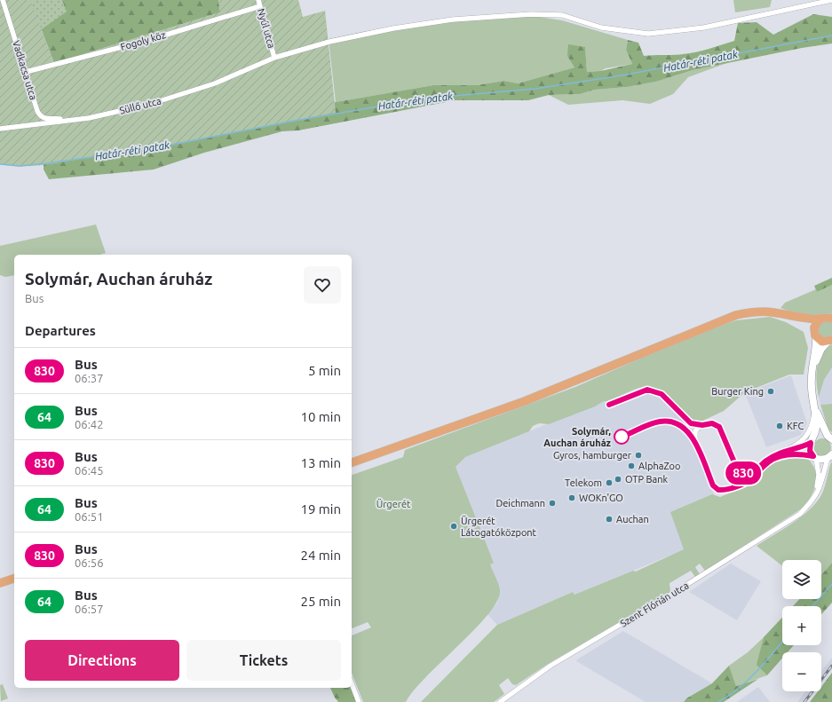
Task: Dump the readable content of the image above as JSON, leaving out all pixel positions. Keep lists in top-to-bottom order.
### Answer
{
  "streets": {
    "street": [
      "Nyúl utca",
      "Fogoly köz",
      "Vadkacsa utca",
      "Süllő utca",
      "Szent Flórián utca"
    ]
  },
  "crossings": [
    ["Nyúl utca", "Fogoly köz"],
    ["Nyúl utca", "Süllő utca"],
    ["Fogoly köz", "Vadkacsa utca"],
    ["Vadkacsa utca", "Süllő utca"]
  ],
  "water": ["Határ-réti patak"],
  "parks": ["Ürgerét"],
  "places": [
    "Burger King",
    "KFC",
    "Solymár, Auchan áruház",
    "Gyros, hamburger",
    "AlphaZoo",
    "OTP Bank",
    "Telekom",
    "WOKn'GO",
    "Deichmann",
    "Auchan",
    "Ürgerét Látogatóközpont"
  ],
  "lines": ["bus line 830"],
  "page": {
    "on_map": "830",
    "heading": [
      ["Solymár, Auchan áruház", "Bus"],
      "Departures"
    ],
    "list": [
      {
        "mark": "830",
        "name": "Bus",
        "note": "06:37",
        "value": "5 min"
      },
      {
        "mark": "64",
        "name": "Bus",
        "note": "06:42",
        "value": "10 min"
      },
      {
        "mark": "830",
        "name": "Bus",
        "note": "06:45",
        "value": "13 min"
      },
      {
        "mark": "64",
        "name": "Bus",
        "note": "06:51",
        "value": "19 min"
      },
      {
        "mark": "830",
        "name": "Bus",
        "note": "06:56",
        "value": "24 min"
      },
      {
        "mark": "64",
        "name": "Bus",
        "note": "06:57",
        "value": "25 min"
      }
    ],
    "map_buttons": ["+", "−"],
    "buttons": ["Directions", "Tickets"]
  }
}
